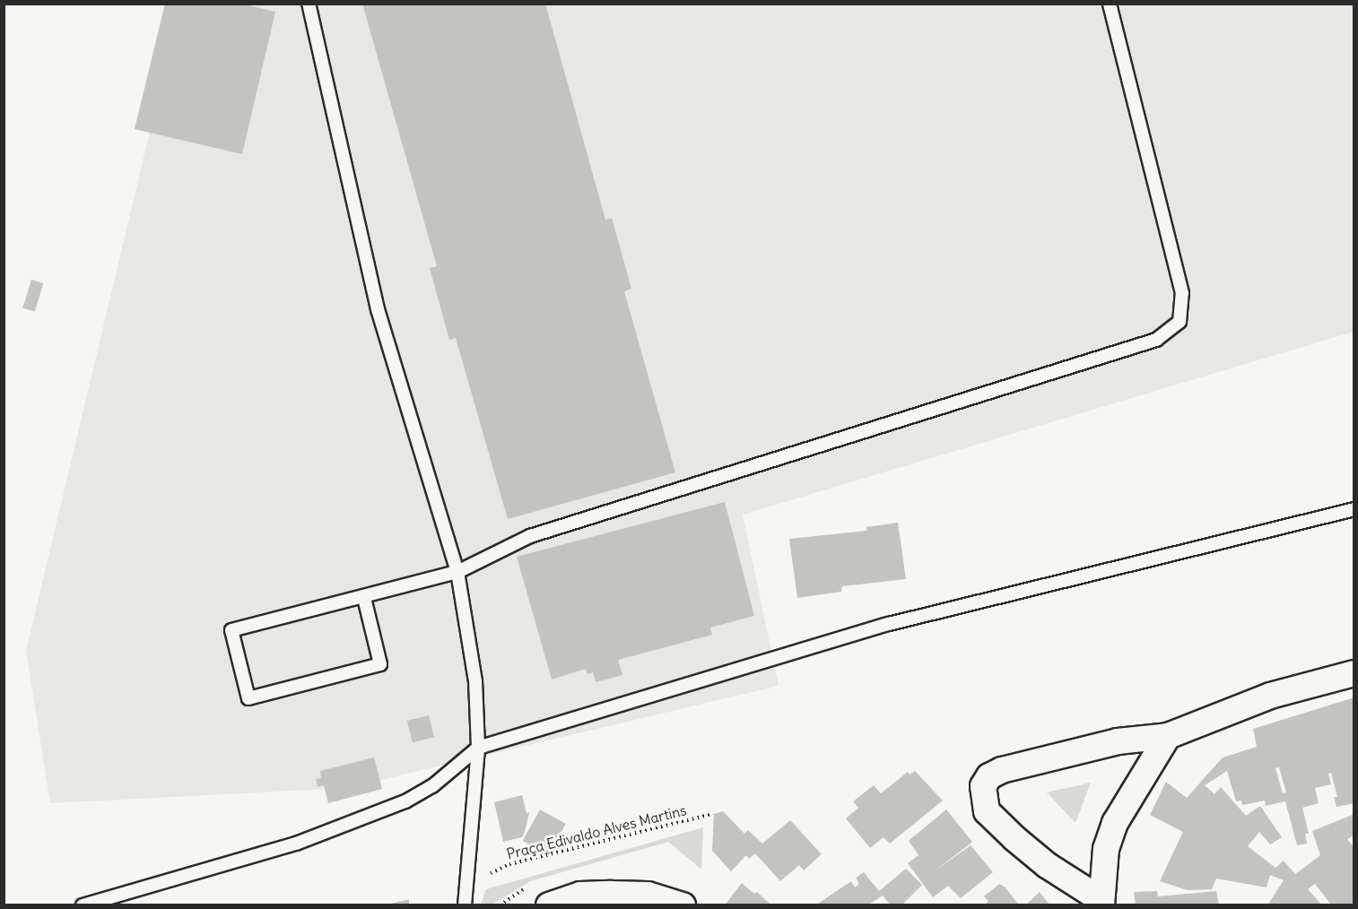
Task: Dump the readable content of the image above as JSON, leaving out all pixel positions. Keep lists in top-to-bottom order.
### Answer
{
  "streets": {
    "path": ["Praça Edivaldo Alves Martins"]
  }
}
